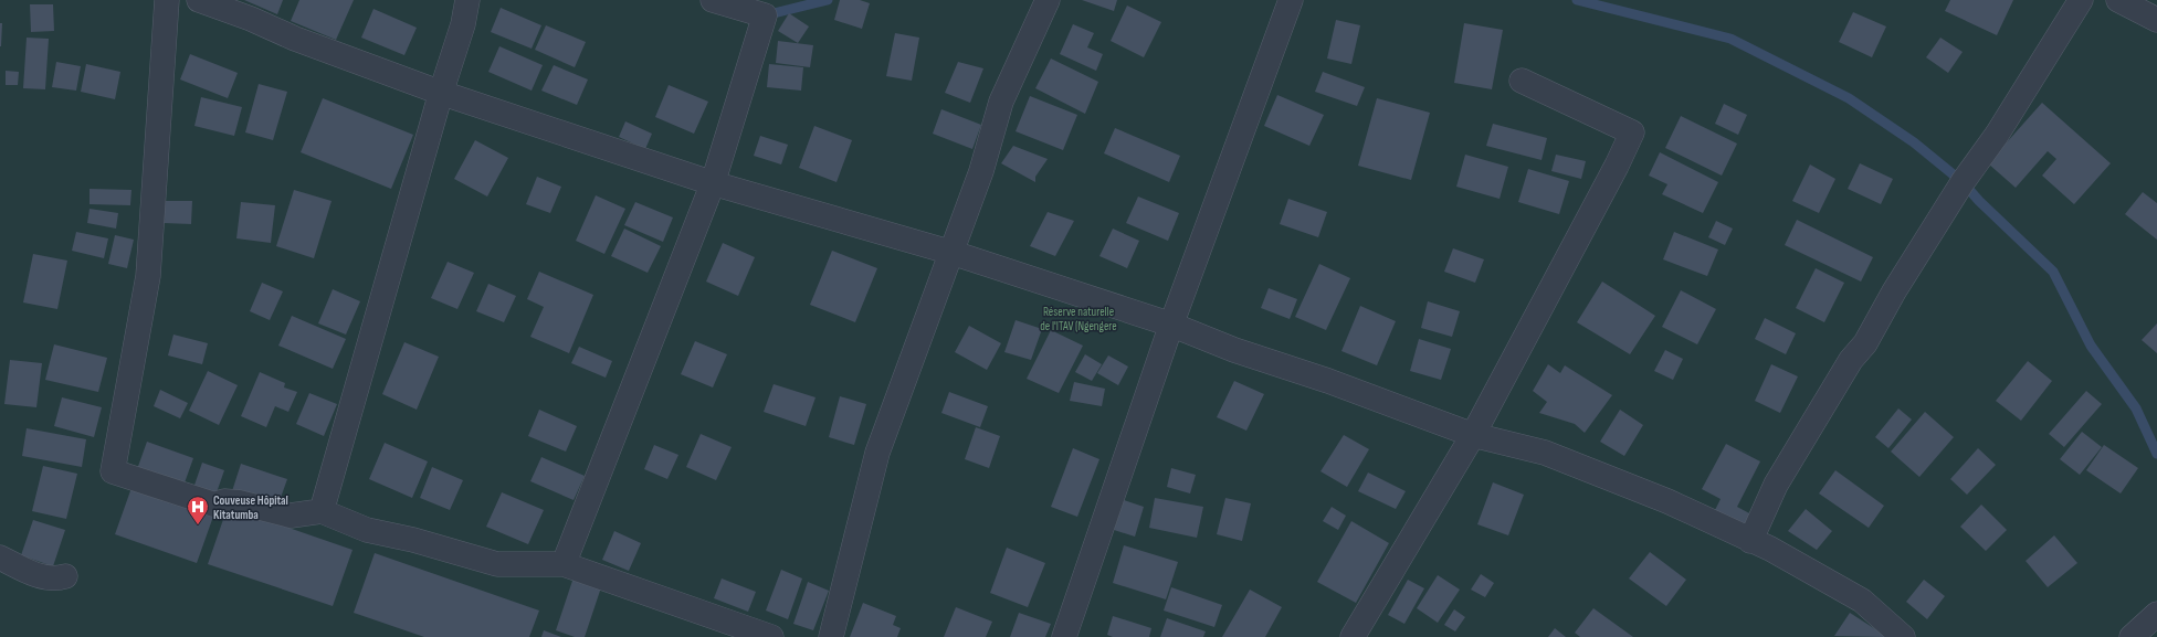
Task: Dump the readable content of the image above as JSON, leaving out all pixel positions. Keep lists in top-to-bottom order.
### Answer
{
  "parks": ["Réserve naturelle de l'ITAV (Ngengere"],
  "places": {
    "hospital": ["Couveuse Hôpital Kitatumba"]
  }
}
